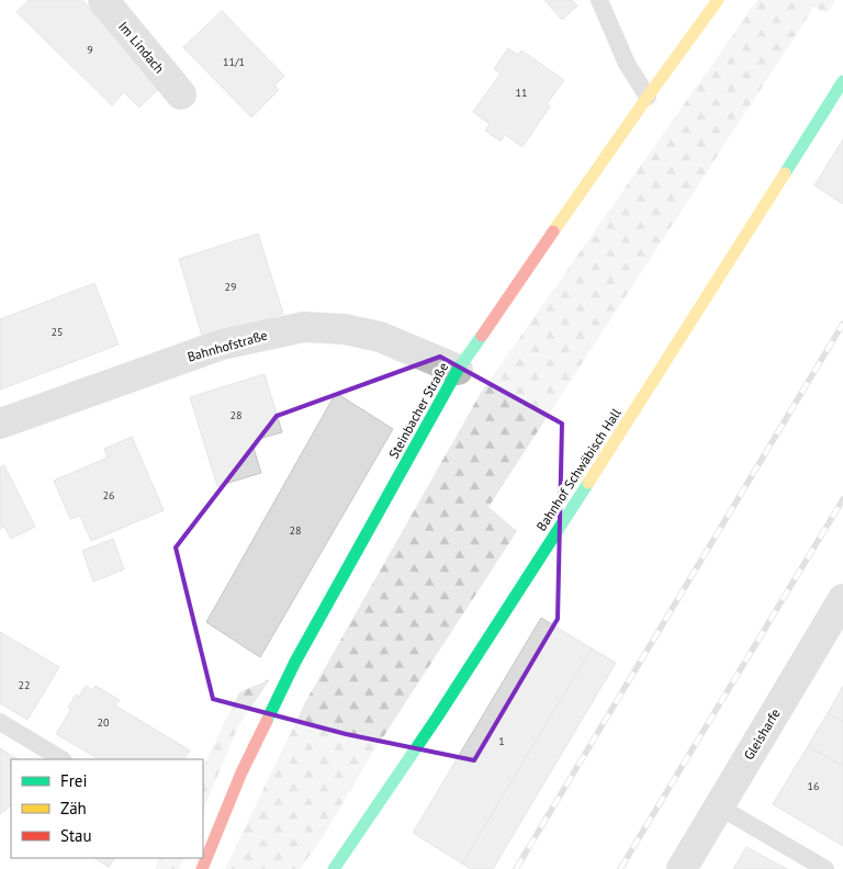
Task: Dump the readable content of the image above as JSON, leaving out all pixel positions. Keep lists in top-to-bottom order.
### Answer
{
  "streets": {
    "street": [
      "Im Lindach",
      "Bahnhofstraße",
      "Steinbacher Straße",
      "Bahnhof Schwäbisch Hall",
      "Gleisharfe"
    ]
  },
  "crossings": [
    ["Bahnhofstraße", "Steinbacher Straße"]
  ],
  "house_numbers": [
    "9",
    "11/1",
    "11",
    "29",
    "25",
    "28",
    "26",
    "28",
    "22",
    "20",
    "1",
    "16"
  ],
  "legend": ["Frei", "Zäh", "Stau"]
}
